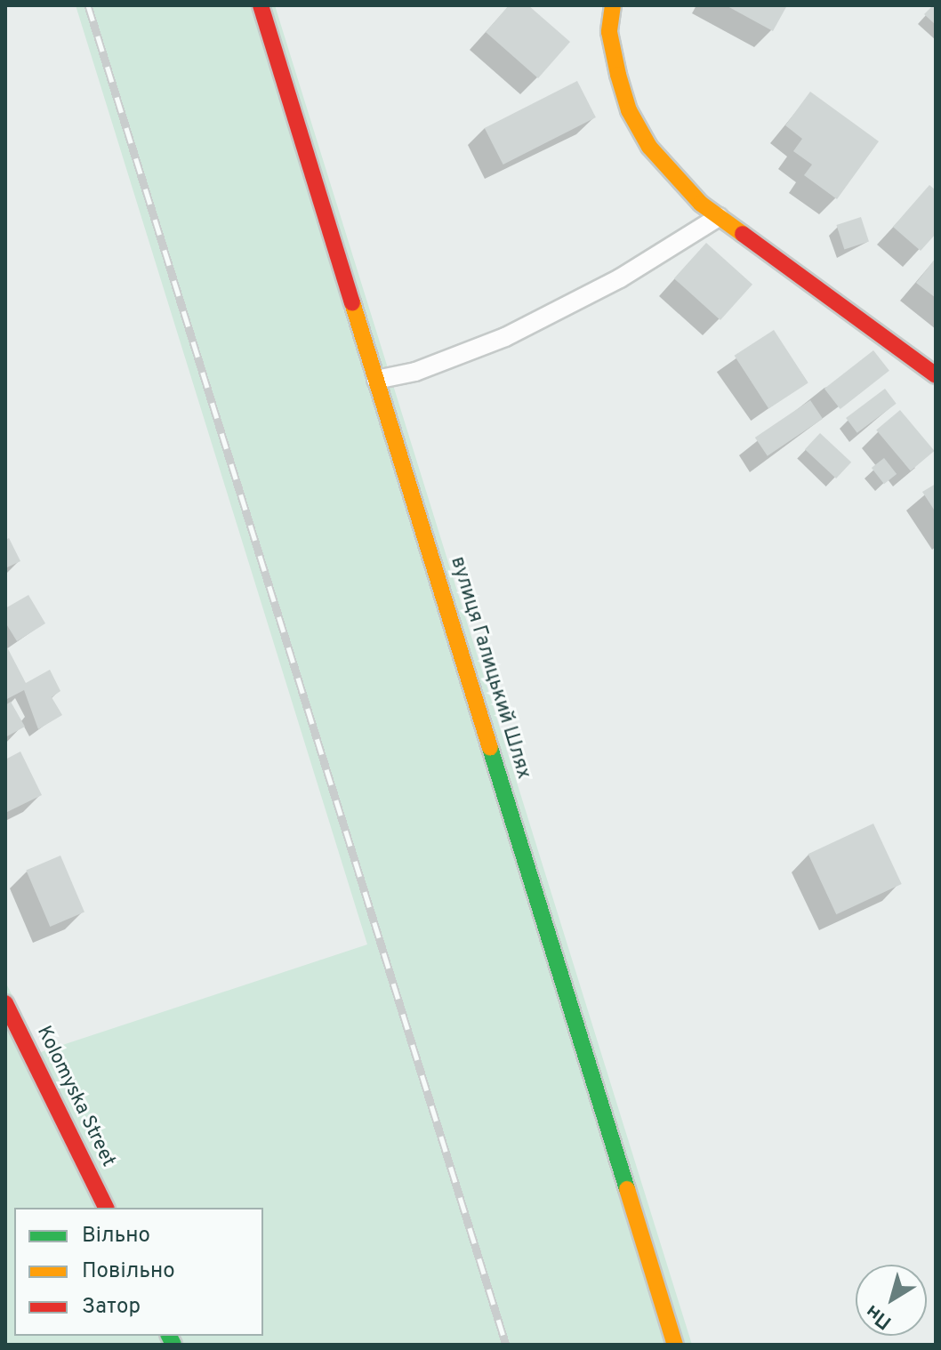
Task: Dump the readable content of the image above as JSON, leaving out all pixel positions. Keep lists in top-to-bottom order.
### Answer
{
  "streets": {
    "main road": ["вулиця Галицький Шлях", "Kolomyska Street"]
  },
  "legend": ["Вільно", "Повільно", "Затор"],
  "north": "bottom left"
}
